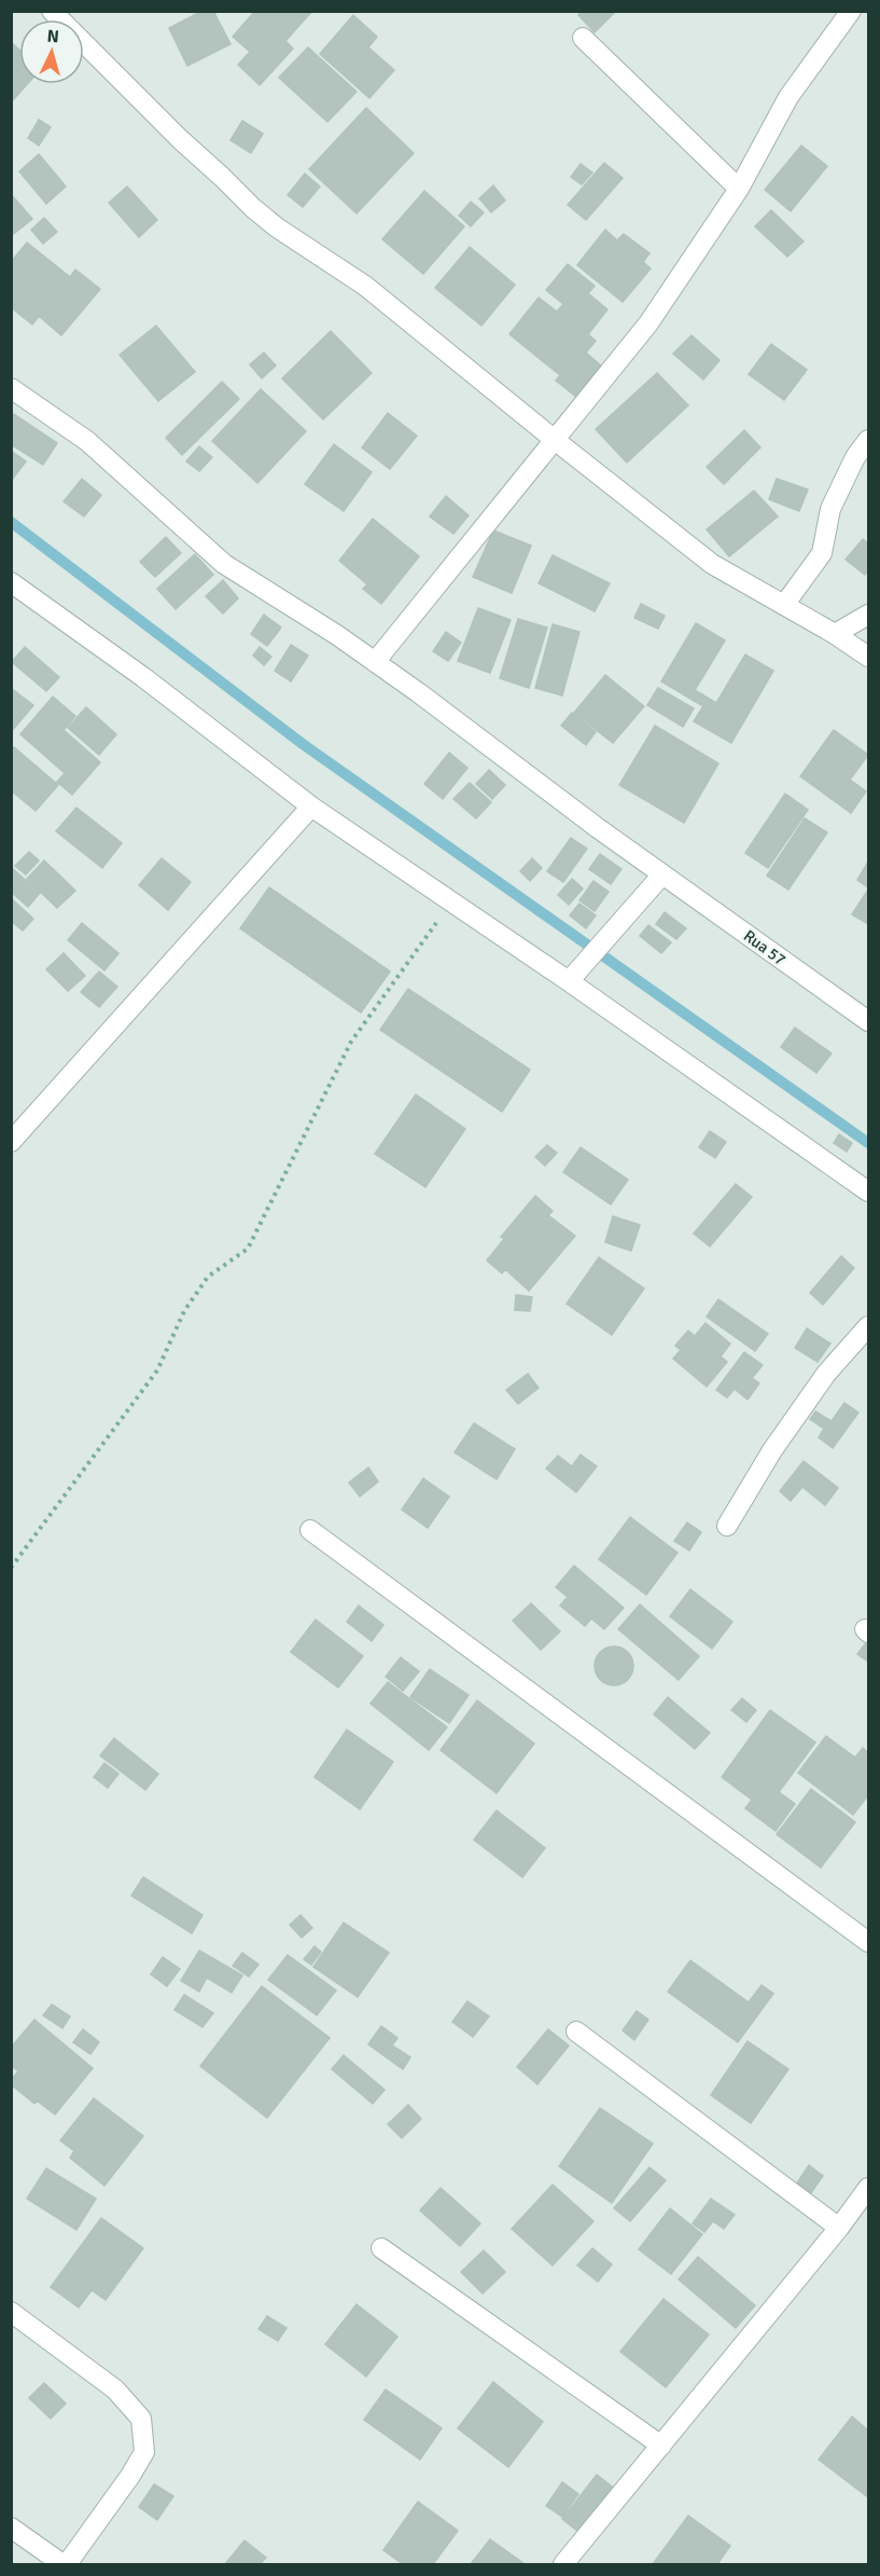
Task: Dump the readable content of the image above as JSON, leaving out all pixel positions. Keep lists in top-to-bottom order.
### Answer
{
  "streets": {
    "street": ["Rua 57"]
  },
  "north": "top"
}
